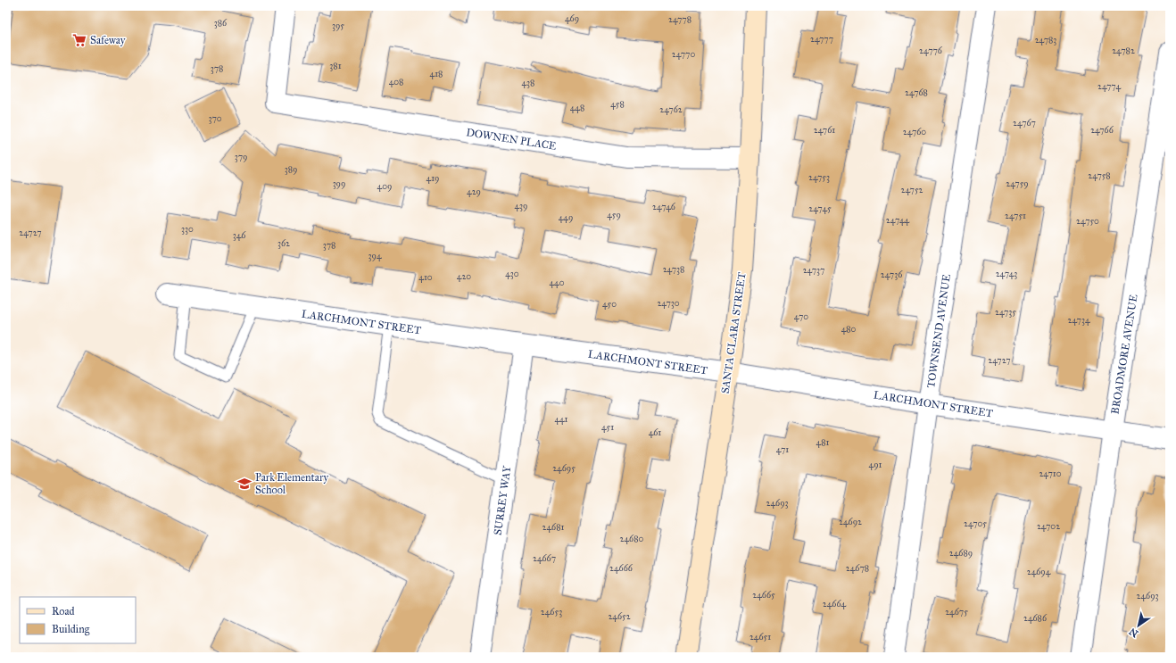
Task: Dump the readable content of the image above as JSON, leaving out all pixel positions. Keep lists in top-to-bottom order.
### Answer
{
  "streets": {
    "main road": ["SANTA CLARA STREET"],
    "street": [
      "DOWNEN PLACE",
      "LARCHMONT STREET",
      "TOWNSEND AVENUE",
      "BROADMORE AVENUE",
      "SURREY WAY"
    ]
  },
  "crossings": [
    ["DOWNEN PLACE", "SANTA CLARA STREET"],
    ["LARCHMONT STREET", "TOWNSEND AVENUE"],
    ["LARCHMONT STREET", "SANTA CLARA STREET"],
    ["LARCHMONT STREET", "BROADMORE AVENUE"],
    ["LARCHMONT STREET", "SURREY WAY"]
  ],
  "places": {
    "supermarket": ["Safeway"],
    "school or university": ["Park Elementary School"]
  },
  "house_numbers": [
    "469",
    "24778",
    "386",
    "395",
    "24777",
    "24783",
    "24776",
    "24782",
    "24770",
    "381",
    "378",
    "418",
    "408",
    "438",
    "24774",
    "24768",
    "458",
    "448",
    "24762",
    "370",
    "24767",
    "24761",
    "24766",
    "24760",
    "379",
    "389",
    "24758",
    "24753",
    "419",
    "399",
    "24759",
    "409",
    "24752",
    "429",
    "439",
    "24746",
    "24745",
    "459",
    "24751",
    "449",
    "24744",
    "24750",
    "330",
    "24727",
    "346",
    "362",
    "378",
    "394",
    "24738",
    "24737",
    "430",
    "24743",
    "24736",
    "420",
    "410",
    "440",
    "24730",
    "450",
    "24735",
    "470",
    "24734",
    "480",
    "24727",
    "441",
    "451",
    "461",
    "481",
    "471",
    "491",
    "24695",
    "24710",
    "24693",
    "24692",
    "24705",
    "24702",
    "24681",
    "24680",
    "24689",
    "24667",
    "24666",
    "24678",
    "24694",
    "24665",
    "24693",
    "24664",
    "24653",
    "24675",
    "24652",
    "24686",
    "24651"
  ],
  "legend": ["Road", "Building"],
  "north": "bottom left"
}
